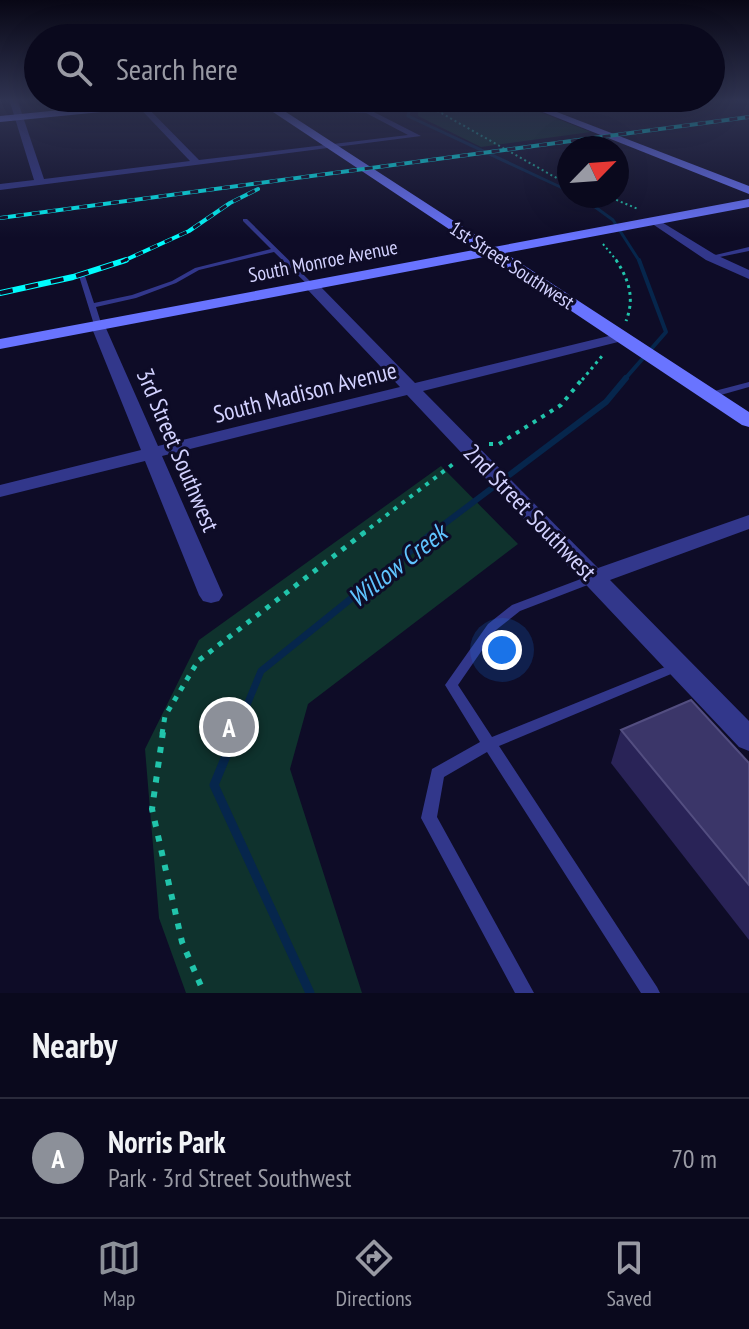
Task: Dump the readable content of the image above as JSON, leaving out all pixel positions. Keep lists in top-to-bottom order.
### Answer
{
  "streets": {
    "main road": ["South Monroe Avenue", "1st Street Southwest"],
    "street": ["South Madison Avenue", "3rd Street Southwest", "2nd Street Southwest"]
  },
  "crossings": [
    ["South Monroe Avenue", "1st Street Southwest"],
    ["South Monroe Avenue", "3rd Street Southwest"],
    ["South Monroe Avenue", "2nd Street Southwest"],
    ["1st Street Southwest", "South Madison Avenue"],
    ["South Madison Avenue", "3rd Street Southwest"],
    ["South Madison Avenue", "2nd Street Southwest"]
  ],
  "water": ["Willow Creek"],
  "north": "top right",
  "page": {
    "search": "Search here",
    "pins": "A",
    "heading": "Nearby",
    "list": [
      {
        "mark": "A",
        "name": "Norris Park",
        "note": "Park · 3rd Street Southwest",
        "value": "70 m"
      }
    ],
    "nav": ["Map", "Directions", "Saved"]
  }
}
